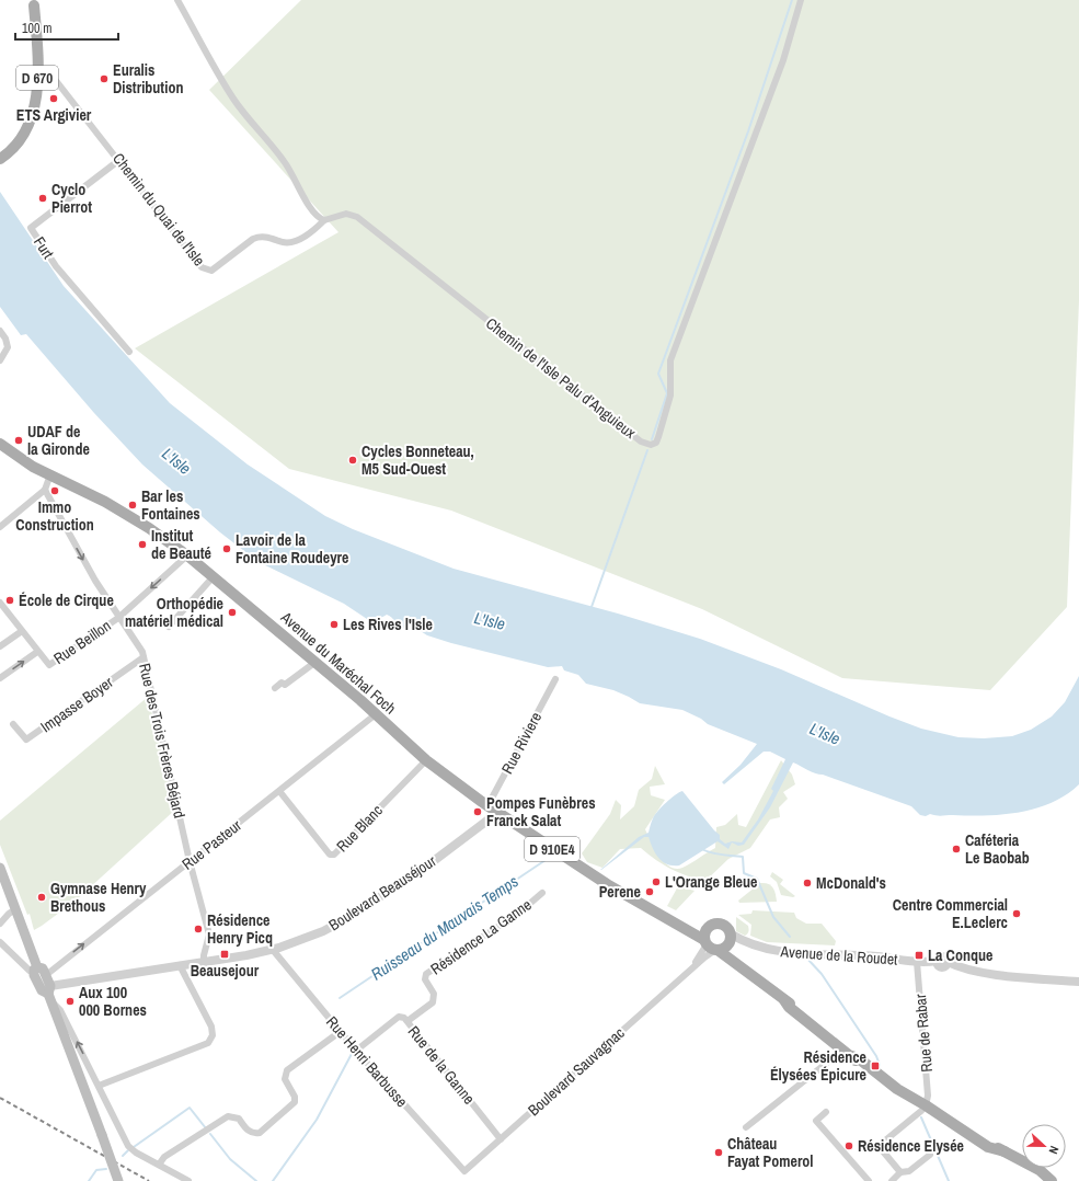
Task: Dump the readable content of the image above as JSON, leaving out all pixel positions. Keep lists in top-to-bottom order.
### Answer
{
  "streets": {
    "main road": ["D 670", "Avenue du Maréchal Foch", "D 910E4"],
    "street": [
      "Chemin du Quai de l'Isle",
      "Furt",
      "Chemin de l'Isle Palu d’Anguieux",
      "Rue Beillon",
      "Impasse Boyer",
      "Rue des Trois Frères Béjard",
      "Rue Riviere",
      "Rue Blanc",
      "Rue Pasteur",
      "Boulevard Beauséjour",
      "Résidence La Ganne",
      "Avenue de la Roudet",
      "Rue de Rabar",
      "Rue Henri Barbusse",
      "Rue de la Ganne",
      "Boulevard Sauvagnac"
    ]
  },
  "crossings": [
    ["D 670", "Chemin du Quai de l'Isle"],
    ["Chemin du Quai de l'Isle", "Furt"],
    ["Chemin du Quai de l'Isle", "Chemin de l'Isle Palu d’Anguieux"],
    ["Rue Beillon", "Avenue du Maréchal Foch"],
    ["Rue Beillon", "Rue des Trois Frères Béjard"],
    ["Avenue du Maréchal Foch", "Rue Riviere"],
    ["Avenue du Maréchal Foch", "Rue Blanc"],
    ["Avenue du Maréchal Foch", "Rue Pasteur"],
    ["Avenue du Maréchal Foch", "D 910E4"],
    ["Avenue du Maréchal Foch", "Boulevard Beauséjour"],
    ["Avenue du Maréchal Foch", "Avenue de la Roudet"],
    ["Avenue du Maréchal Foch", "Boulevard Sauvagnac"],
    ["Impasse Boyer", "Rue des Trois Frères Béjard"],
    ["Rue des Trois Frères Béjard", "Rue Pasteur"],
    ["Rue des Trois Frères Béjard", "Boulevard Beauséjour"],
    ["Rue Blanc", "Rue Pasteur"],
    ["D 910E4", "Avenue de la Roudet"],
    ["D 910E4", "Rue de Rabar"],
    ["D 910E4", "Boulevard Sauvagnac"],
    ["Boulevard Beauséjour", "Rue Henri Barbusse"],
    ["Résidence La Ganne", "Rue de la Ganne"],
    ["Avenue de la Roudet", "Rue de Rabar"],
    ["Avenue de la Roudet", "Boulevard Sauvagnac"],
    ["Rue Henri Barbusse", "Rue de la Ganne"],
    ["Rue Henri Barbusse", "Boulevard Sauvagnac"],
    ["Rue de la Ganne", "Boulevard Sauvagnac"]
  ],
  "one_way": ["Rue Pasteur"],
  "water": ["L'Isle", "Ruisseau du Mauvais Temps"],
  "places": {
    "other": [
      "Euralis Distribution",
      "ETS Argivier",
      "Cyclo Pierrot",
      "UDAF de la Gironde",
      "Cycles Bonneteau, M5 Sud-Ouest",
      "Immo Construction",
      "Bar les Fontaines",
      "Institut de Beauté",
      "Lavoir de la Fontaine Roudeyre",
      "École de Cirque",
      "Orthopédie matériel médical",
      "Les Rives l'Isle",
      "Pompes Funèbres Franck Salat",
      "Caféteria Le Baobab",
      "L'Orange Bleue",
      "McDonald's",
      "Perene",
      "Gymnase Henry Brethous",
      "Centre Commercial E.Leclerc",
      "Résidence Henry Picq",
      "Aux 100 000 Bornes",
      "Résidence Elysée",
      "Château Fayat Pomerol"
    ],
    "transit": ["Beausejour", "La Conque", "Résidence Élysées Épicure"]
  },
  "scale_bar": "100 m",
  "north": "right"
}
